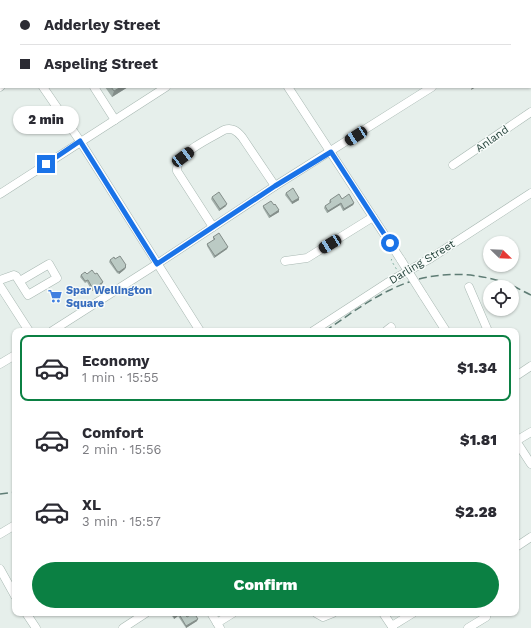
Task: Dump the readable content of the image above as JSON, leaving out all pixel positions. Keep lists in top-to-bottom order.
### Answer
{
  "streets": {
    "street": ["Anland", "Darling Street"]
  },
  "places": {
    "supermarket": ["Spar Wellington Square"]
  },
  "north": "bottom right",
  "page": {
    "banner": ["Adderley Street", "Aspeling Street"],
    "bubble": "2 min",
    "list": [
      {
        "name": "Economy",
        "note": "1 min · 15:55",
        "value": "$1.34"
      },
      {
        "name": "Comfort",
        "note": "2 min · 15:56",
        "value": "$1.81"
      },
      {
        "name": "XL",
        "note": "3 min · 15:57",
        "value": "$2.28"
      }
    ],
    "buttons": "Confirm"
  }
}
